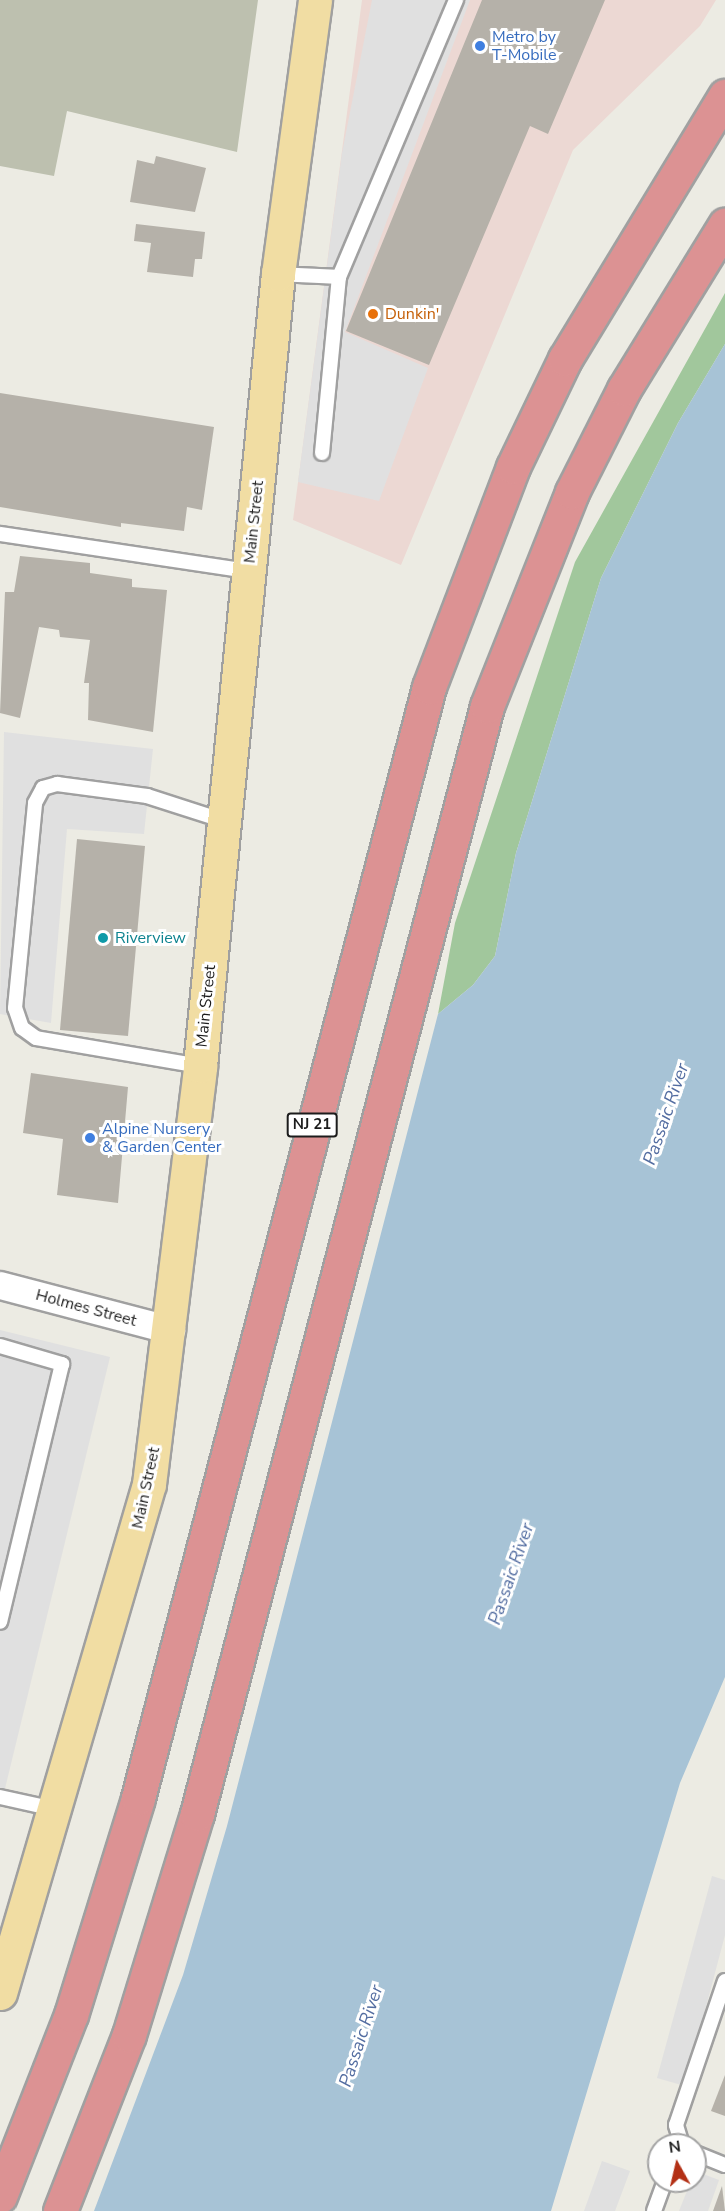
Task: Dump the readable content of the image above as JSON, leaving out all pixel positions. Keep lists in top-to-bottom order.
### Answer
{
  "streets": {
    "highway": ["NJ 21"],
    "main road": ["Main Street"],
    "street": ["Holmes Street"]
  },
  "crossings": [
    ["Main Street", "Holmes Street"]
  ],
  "water": ["Passaic River"],
  "places": [
    "Metro by T-Mobile",
    "Dunkin'",
    "Riverview",
    "Alpine Nursery & Garden Center"
  ],
  "north": "top"
}
